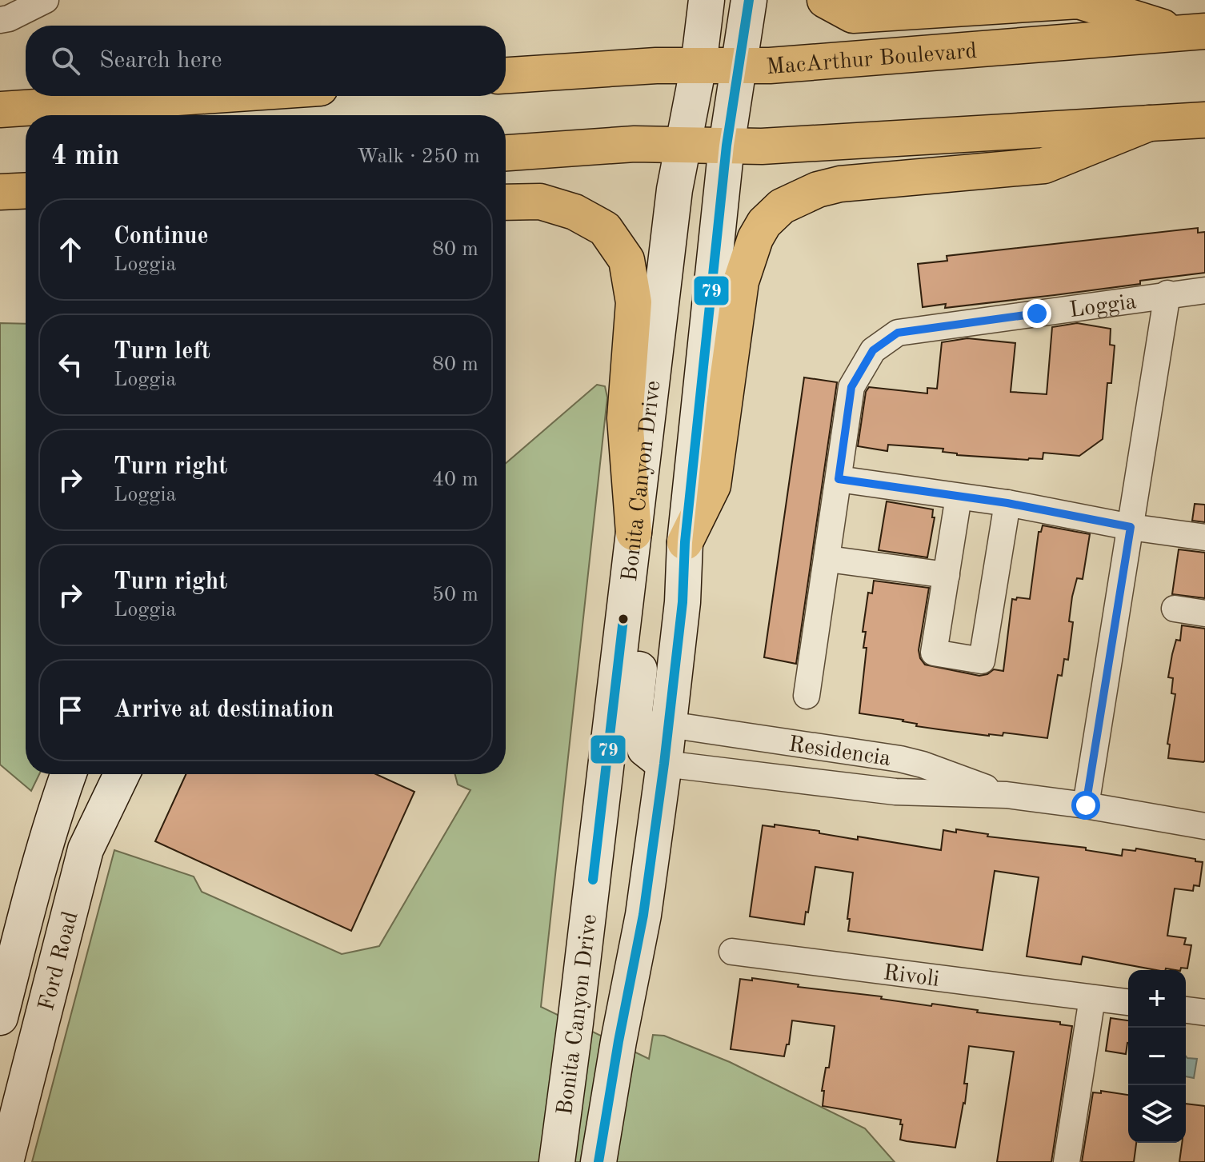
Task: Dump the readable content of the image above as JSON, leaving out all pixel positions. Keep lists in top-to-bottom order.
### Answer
{
  "streets": {
    "main road": ["MacArthur Boulevard", "Bonita Canyon Drive", "Ford Road"],
    "street": ["Loggia", "Residencia", "Rivoli"]
  },
  "crossings": [
    ["MacArthur Boulevard", "Bonita Canyon Drive"],
    ["Loggia", "Residencia"],
    ["Bonita Canyon Drive", "Residencia"]
  ],
  "lines": ["transit line 79"],
  "page": {
    "search": "Search here",
    "heading": ["4 min", "Walk · 250 m"],
    "list": [
      ["Continue", "Loggia", "80 m"],
      ["Turn left", "Loggia", "80 m"],
      ["Turn right", "Loggia", "40 m"],
      ["Turn right", "Loggia", "50 m"],
      "Arrive at destination"
    ],
    "map_buttons": ["+", "−"]
  }
}
